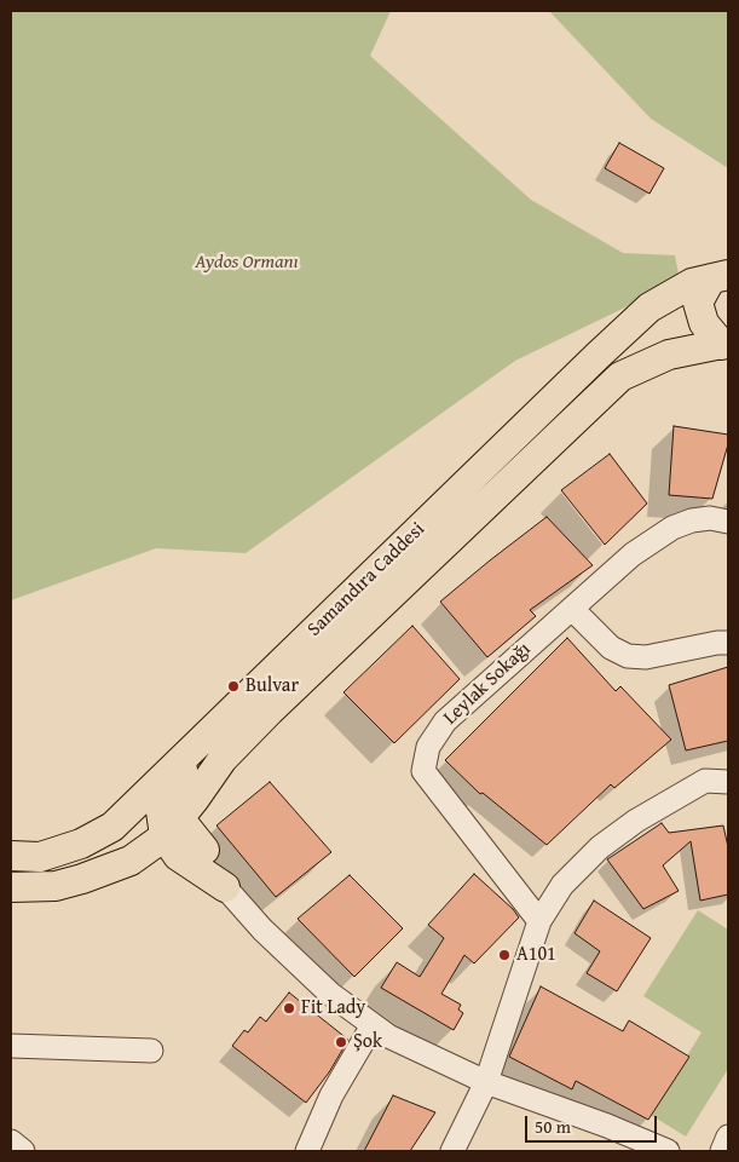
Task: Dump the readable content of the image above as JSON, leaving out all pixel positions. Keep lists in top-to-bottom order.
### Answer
{
  "streets": {
    "main road": ["Samandıra Caddesi"],
    "street": ["Leylak Sokağı"]
  },
  "parks": ["Aydos Ormanı"],
  "places": [
    "Bulvar",
    "A101",
    "Fit Lady",
    "Şok"
  ],
  "scale_bar": "50 m"
}
